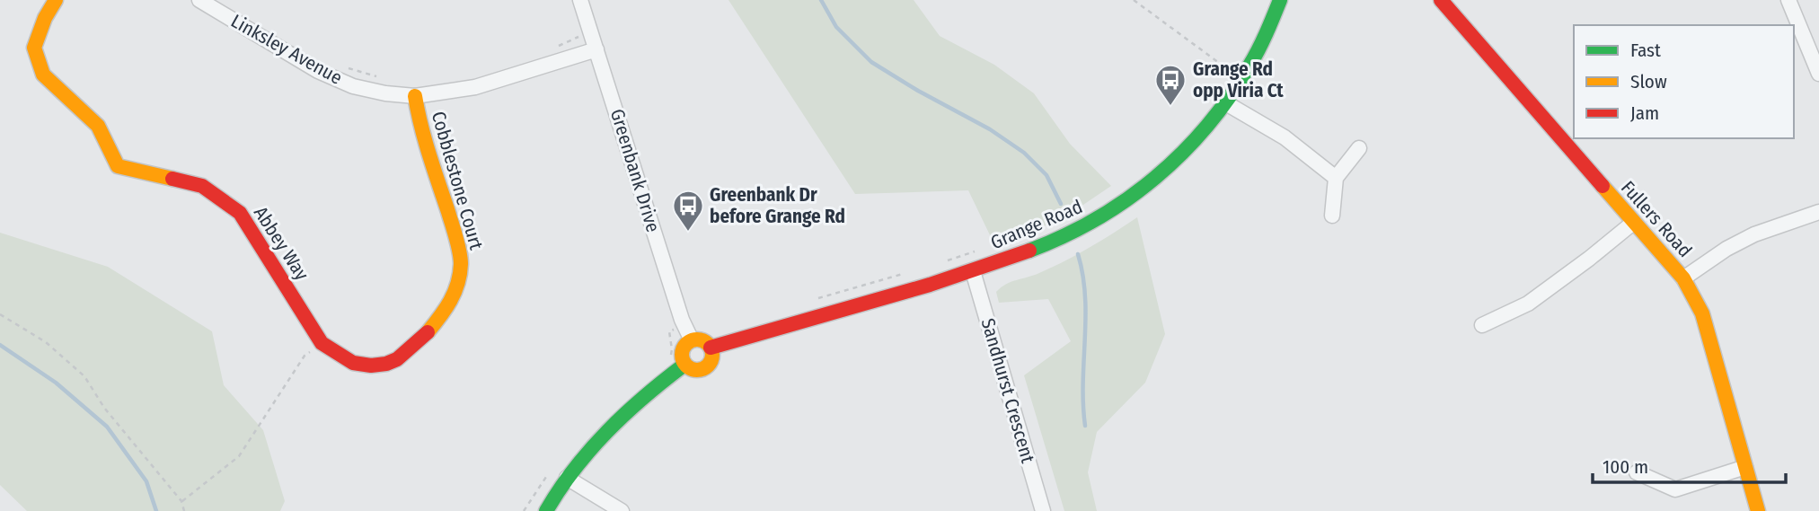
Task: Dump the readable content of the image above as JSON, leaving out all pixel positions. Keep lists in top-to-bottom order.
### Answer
{
  "streets": {
    "street": [
      "Linksley Avenue",
      "Greenbank Drive",
      "Cobblestone Court",
      "Fullers Road",
      "Grange Road",
      "Abbey Way",
      "Sandhurst Crescent"
    ]
  },
  "crossings": [
    ["Linksley Avenue", "Greenbank Drive"],
    ["Linksley Avenue", "Cobblestone Court"],
    ["Greenbank Drive", "Grange Road"],
    ["Cobblestone Court", "Abbey Way"],
    ["Grange Road", "Sandhurst Crescent"]
  ],
  "places": {
    "bus stop": ["Grange Rd opp Viria Ct", "Greenbank Dr before Grange Rd"]
  },
  "legend": ["Fast", "Slow", "Jam"],
  "scale_bar": "100 m"
}
